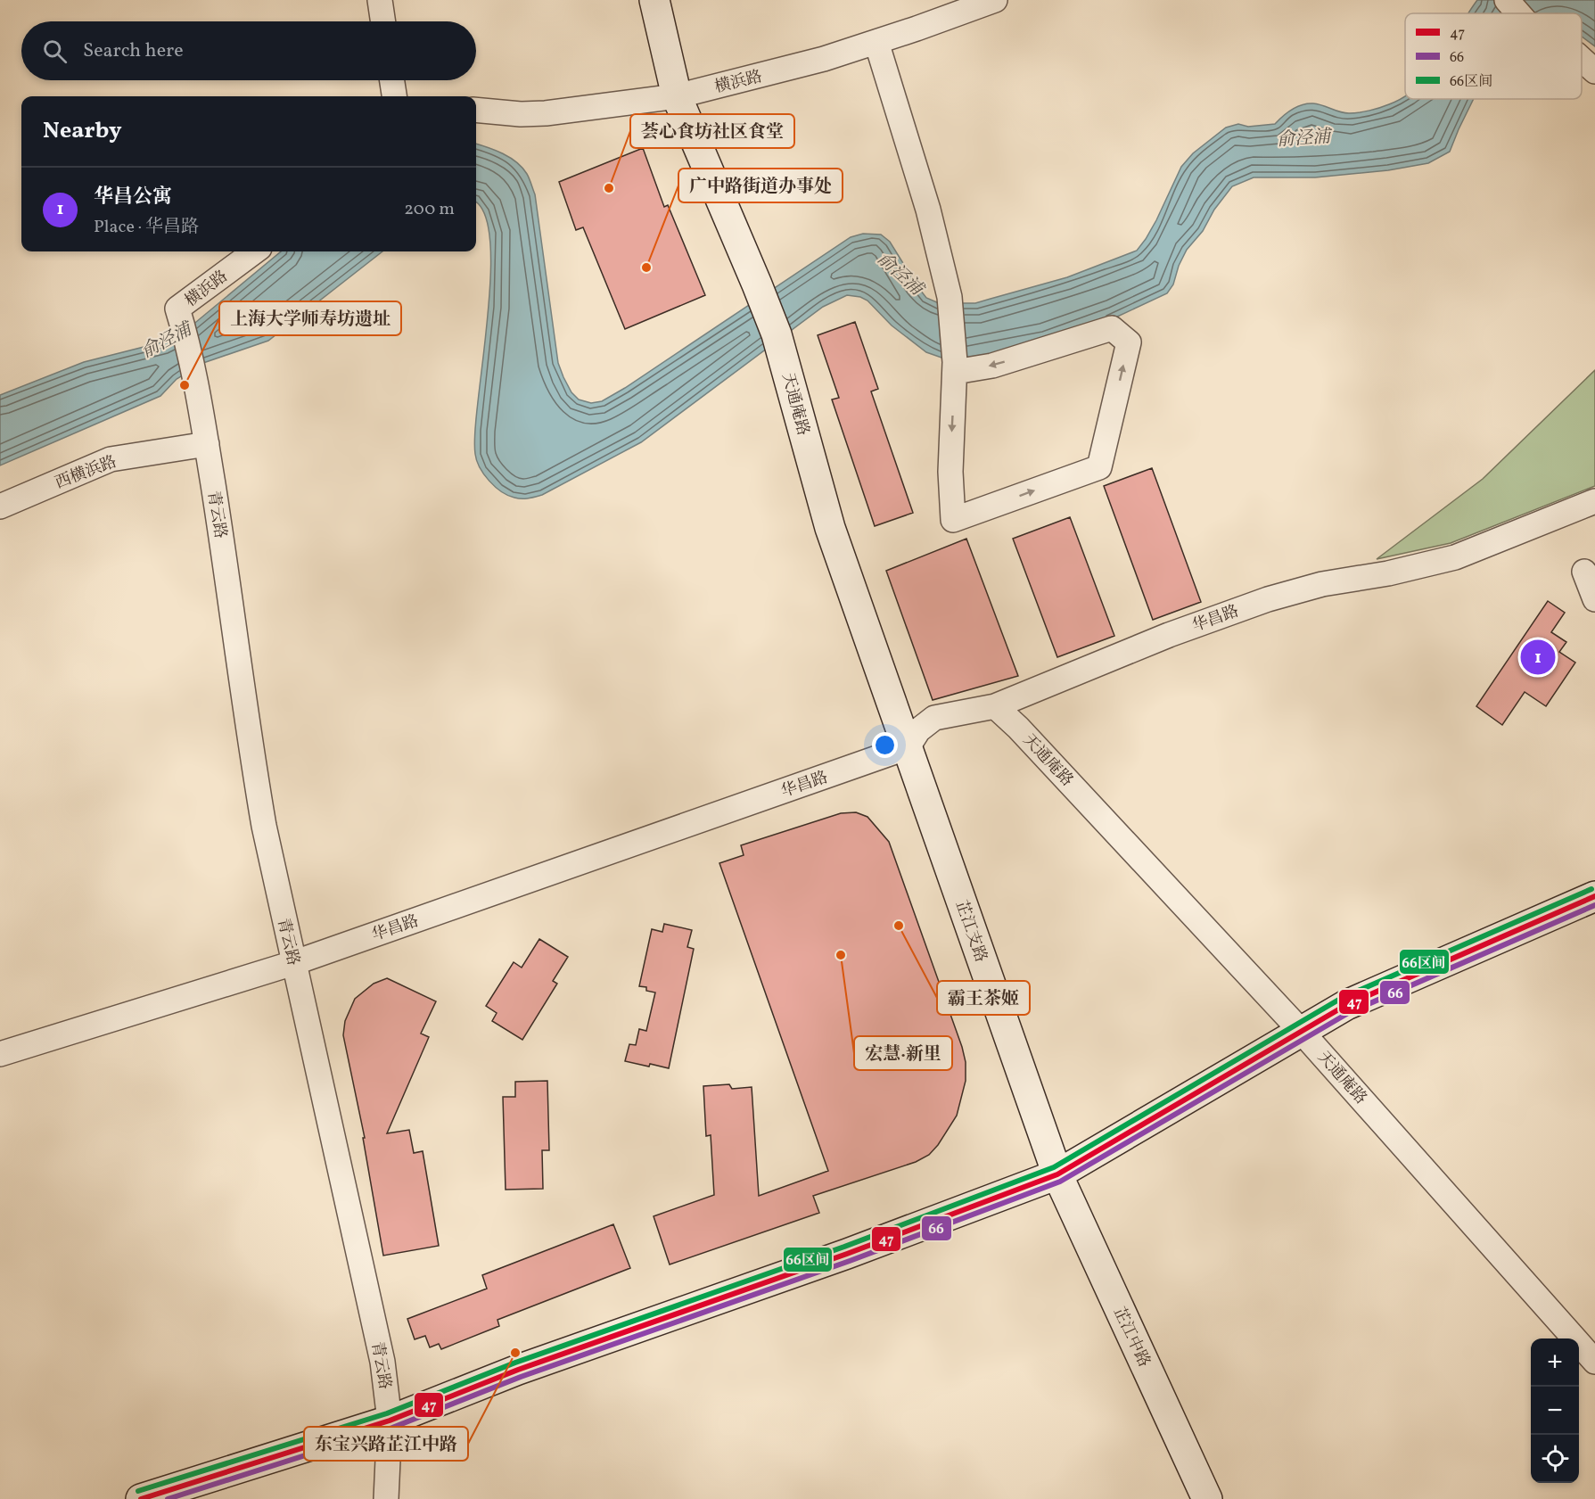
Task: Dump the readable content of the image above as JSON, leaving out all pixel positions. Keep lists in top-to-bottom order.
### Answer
{
  "streets": {
    "street": [
      "横浜路",
      "天通庵路",
      "西横浜路",
      "青云路",
      "华昌路",
      "芷江支路",
      "芷江中路"
    ]
  },
  "crossings": [
    ["横浜路", "天通庵路"],
    ["横浜路", "青云路"],
    ["天通庵路", "华昌路"],
    ["天通庵路", "芷江支路"],
    ["西横浜路", "青云路"],
    ["青云路", "华昌路"],
    ["华昌路", "芷江支路"],
    ["芷江支路", "芷江中路"]
  ],
  "water": ["俞泾浦"],
  "places": [
    "荟心食坊社区食堂",
    "广中路街道办事处",
    "上海大学师寿坊遗址",
    "霸王茶姬",
    "宏慧·新里",
    "东宝兴路芷江中路"
  ],
  "lines": ["transit line 66区间", "transit line 47", "transit line 66"],
  "legend": ["47", "66", "66区间"],
  "page": {
    "search": "Search here",
    "heading": "Nearby",
    "list": [
      {
        "mark": "1",
        "name": "华昌公寓",
        "note": "Place · 华昌路",
        "value": "200 m"
      }
    ],
    "pins": "1",
    "map_buttons": ["+", "−"]
  }
}
